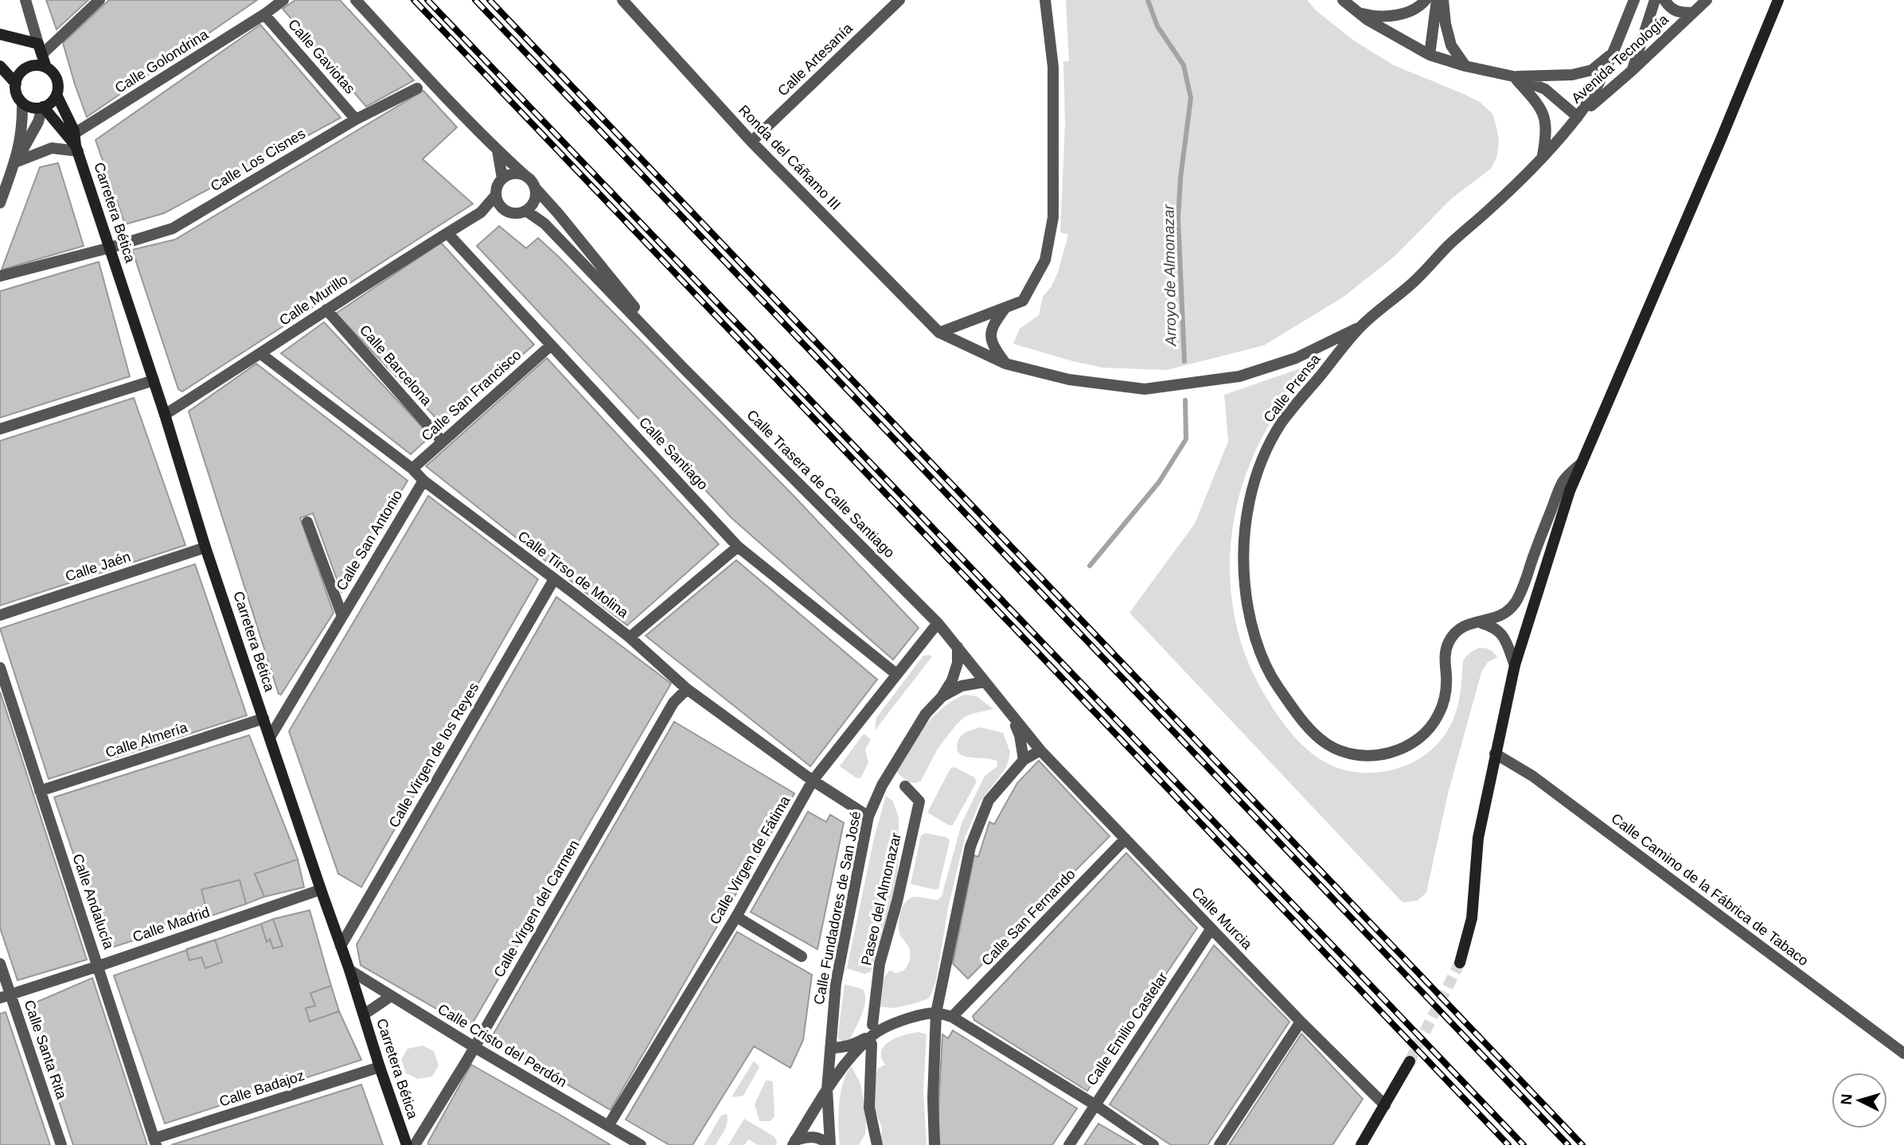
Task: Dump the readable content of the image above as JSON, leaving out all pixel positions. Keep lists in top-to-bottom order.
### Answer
{
  "streets": {
    "street": [
      "Calle Gaviotas",
      "Avenida Tecnología",
      "Calle Artesanía",
      "Calle Golondrina",
      "Ronda del Cáñamo III",
      "Calle Los Cisnes",
      "Carretera Bética",
      "Calle Murillo",
      "Calle Barcelona",
      "Calle Prensa",
      "Calle San Francisco",
      "Calle Santiago",
      "Calle Trasera de Calle Santiago",
      "Calle San Antonio",
      "Calle Jaén",
      "Calle Tirso de Molina",
      "Calle Almería",
      "Calle Virgen de los Reyes",
      "Calle Virgen de Fátima",
      "Calle Camino de la Fábrica de Tabaco",
      "Paseo del Almonazar",
      "Calle Andalucía",
      "Calle Fundadores de San José",
      "Calle Virgen del Carmen",
      "Calle San Fernando",
      "Calle Murcia",
      "Calle Madrid",
      "Calle Emilio Castelar",
      "Calle Cristo del Perdón",
      "Calle Santa Rita",
      "Calle Badajoz"
    ]
  },
  "crossings": [
    ["Calle Gaviotas", "Calle Golondrina"],
    ["Calle Gaviotas", "Calle Los Cisnes"],
    ["Avenida Tecnología", "Calle Prensa"],
    ["Calle Artesanía", "Ronda del Cáñamo III"],
    ["Calle Golondrina", "Carretera Bética"],
    ["Ronda del Cáñamo III", "Calle Prensa"],
    ["Calle Los Cisnes", "Carretera Bética"],
    ["Carretera Bética", "Calle Murillo"],
    ["Carretera Bética", "Calle San Antonio"],
    ["Carretera Bética", "Calle Jaén"],
    ["Carretera Bética", "Calle Almería"],
    ["Carretera Bética", "Calle Virgen de los Reyes"],
    ["Carretera Bética", "Calle Madrid"],
    ["Carretera Bética", "Calle Cristo del Perdón"],
    ["Carretera Bética", "Calle Badajoz"],
    ["Calle Murillo", "Calle Barcelona"],
    ["Calle Murillo", "Calle Santiago"],
    ["Calle Murillo", "Calle Trasera de Calle Santiago"],
    ["Calle Murillo", "Calle Tirso de Molina"],
    ["Calle Barcelona", "Calle San Francisco"],
    ["Calle San Francisco", "Calle Santiago"],
    ["Calle San Francisco", "Calle Tirso de Molina"],
    ["Calle Santiago", "Calle Virgen de Fátima"],
    ["Calle Trasera de Calle Santiago", "Calle Virgen de Fátima"],
    ["Calle Trasera de Calle Santiago", "Calle Fundadores de San José"],
    ["Calle Trasera de Calle Santiago", "Calle Murcia"],
    ["Calle San Antonio", "Calle Tirso de Molina"],
    ["Calle Tirso de Molina", "Calle Virgen de los Reyes"],
    ["Calle Tirso de Molina", "Calle Virgen de Fátima"],
    ["Calle Tirso de Molina", "Calle Fundadores de San José"],
    ["Calle Tirso de Molina", "Calle Virgen del Carmen"],
    ["Calle Almería", "Calle Andalucía"],
    ["Calle Virgen de Fátima", "Calle Cristo del Perdón"],
    ["Calle Andalucía", "Calle Madrid"],
    ["Calle Andalucía", "Calle Badajoz"],
    ["Calle Fundadores de San José", "Calle Murcia"],
    ["Calle Virgen del Carmen", "Calle Cristo del Perdón"],
    ["Calle San Fernando", "Calle Murcia"],
    ["Calle Murcia", "Calle Emilio Castelar"],
    ["Calle Madrid", "Calle Santa Rita"]
  ],
  "water": ["Arroyo de Almonazar"],
  "north": "left"
}
